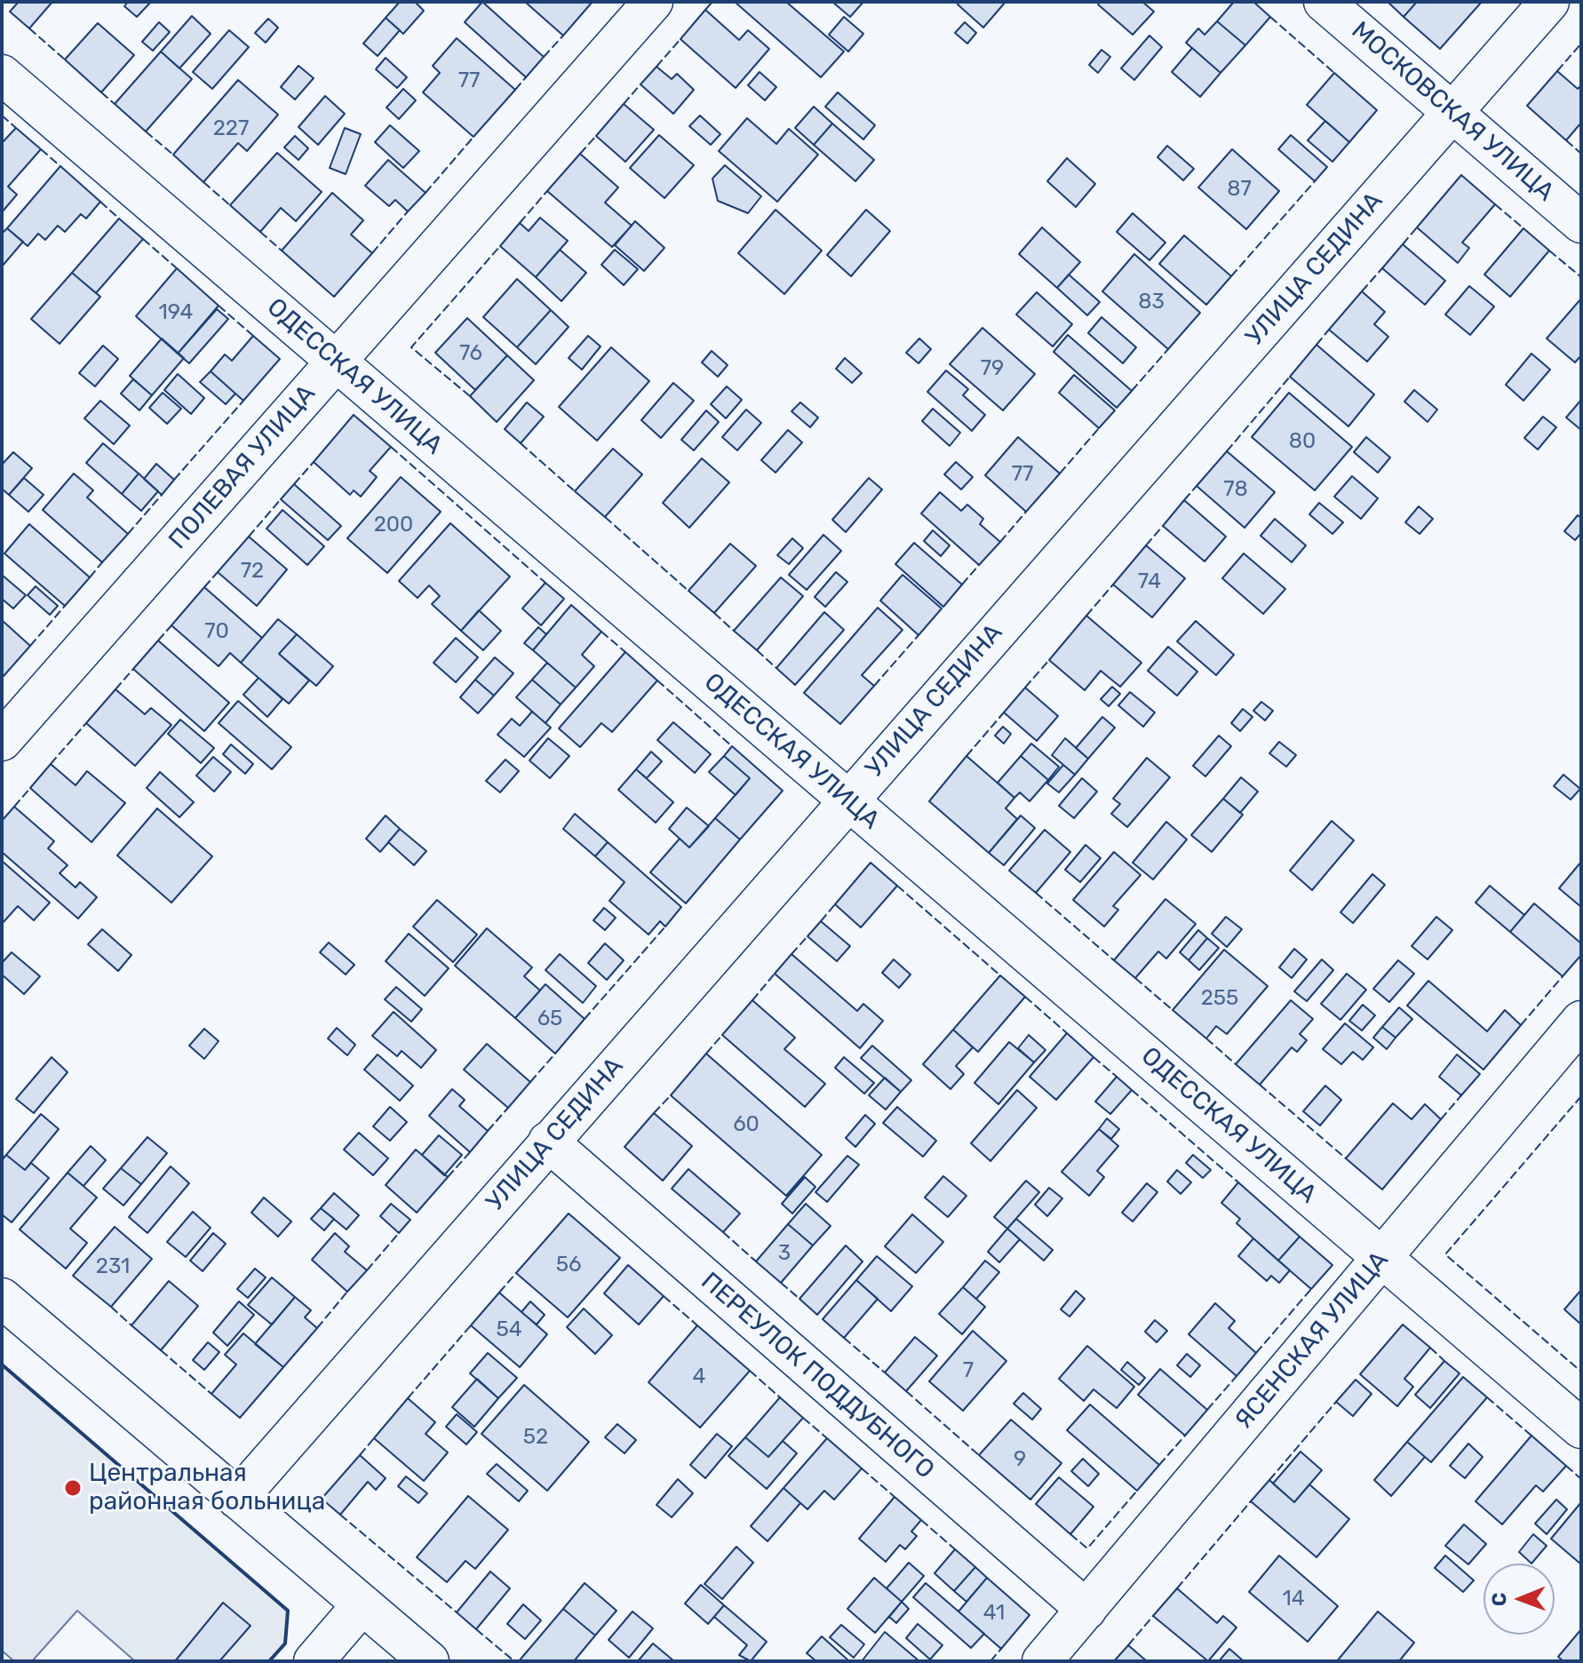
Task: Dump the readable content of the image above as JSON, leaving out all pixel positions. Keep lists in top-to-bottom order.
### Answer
{
  "streets": {
    "street": [
      "МОСКОВСКАЯ УЛИЦА",
      "УЛИЦА СЕДИНА",
      "ОДЕССКАЯ УЛИЦА",
      "ПОЛЕВАЯ УЛИЦА",
      "ЯСЕНСКАЯ УЛИЦА",
      "ПЕРЕУЛОК ПОДДУБНОГО"
    ]
  },
  "crossings": [
    ["МОСКОВСКАЯ УЛИЦА", "УЛИЦА СЕДИНА"],
    ["УЛИЦА СЕДИНА", "ОДЕССКАЯ УЛИЦА"],
    ["УЛИЦА СЕДИНА", "ПЕРЕУЛОК ПОДДУБНОГО"],
    ["ОДЕССКАЯ УЛИЦА", "ПОЛЕВАЯ УЛИЦА"],
    ["ОДЕССКАЯ УЛИЦА", "ЯСЕНСКАЯ УЛИЦА"],
    ["ЯСЕНСКАЯ УЛИЦА", "ПЕРЕУЛОК ПОДДУБНОГО"]
  ],
  "places": ["Центральная районная больница"],
  "house_numbers": [
    "77",
    "227",
    "87",
    "83",
    "194",
    "76",
    "79",
    "80",
    "77",
    "78",
    "200",
    "72",
    "74",
    "70",
    "255",
    "65",
    "60",
    "3",
    "56",
    "231",
    "54",
    "7",
    "4",
    "52",
    "9",
    "14",
    "41"
  ],
  "north": "left"
}
